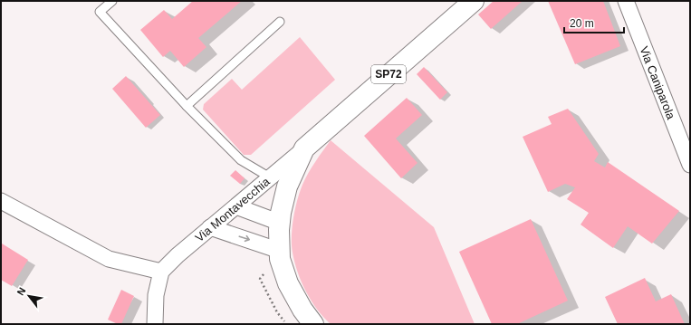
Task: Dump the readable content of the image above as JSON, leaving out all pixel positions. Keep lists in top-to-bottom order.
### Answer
{
  "streets": {
    "main road": ["SP72", "Via Montavecchia"],
    "street": ["Via Caniparola"]
  },
  "scale_bar": "20 m",
  "north": "top left"
}
